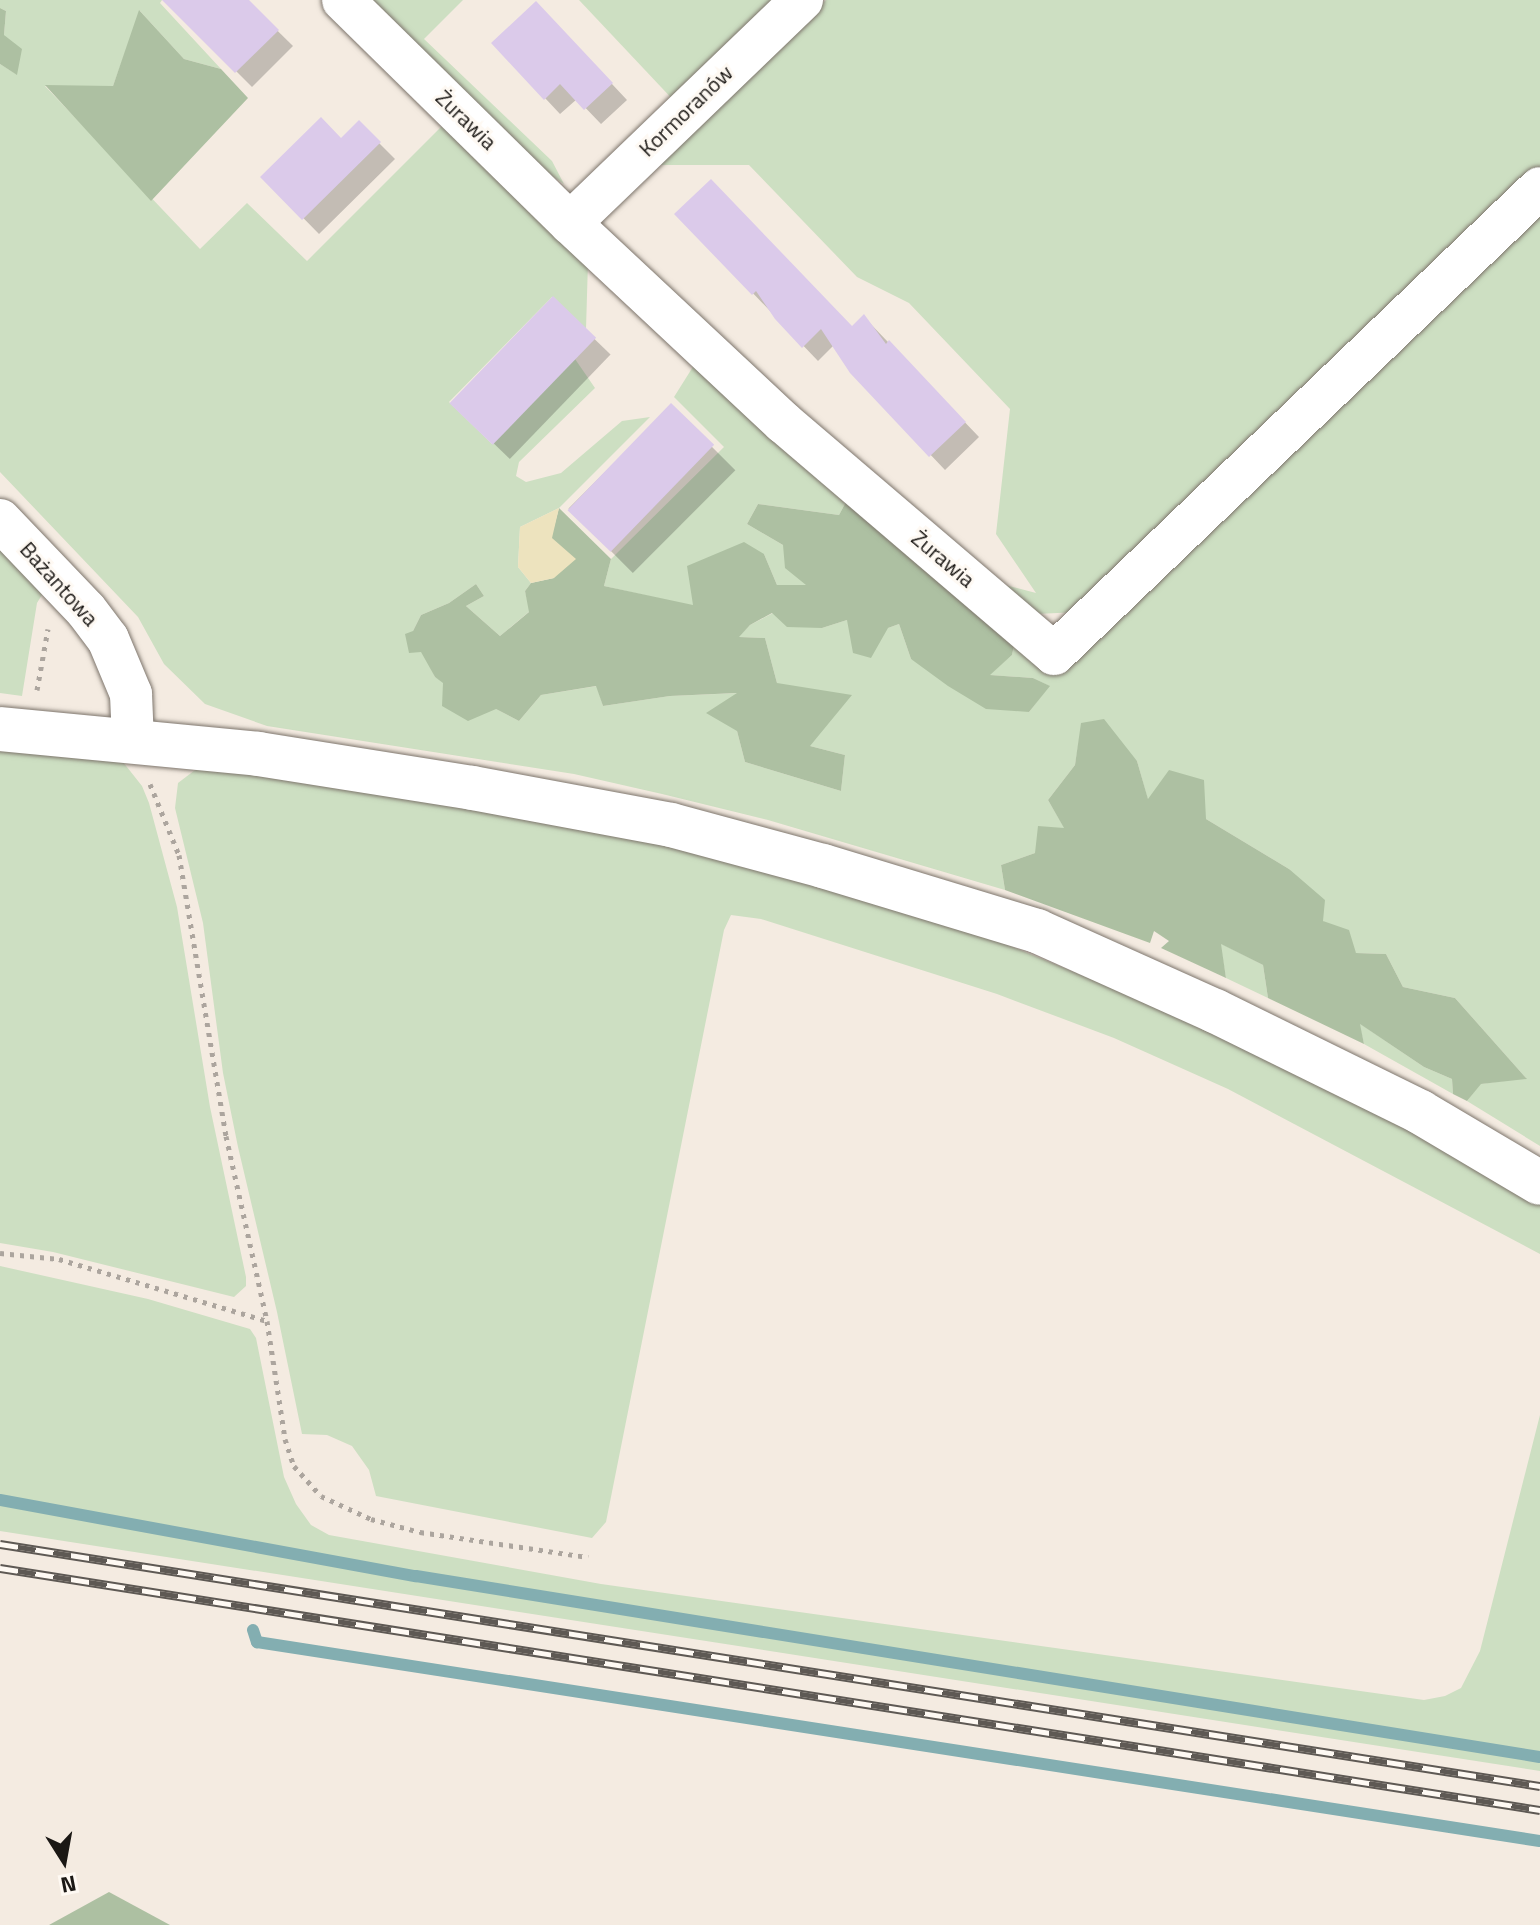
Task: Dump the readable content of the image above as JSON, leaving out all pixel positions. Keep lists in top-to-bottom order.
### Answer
{
  "streets": {
    "street": ["Kormoranów", "Żurawia", "Bażantowa"]
  },
  "crossings": [
    ["Kormoranów", "Żurawia"]
  ],
  "north": "bottom"
}
